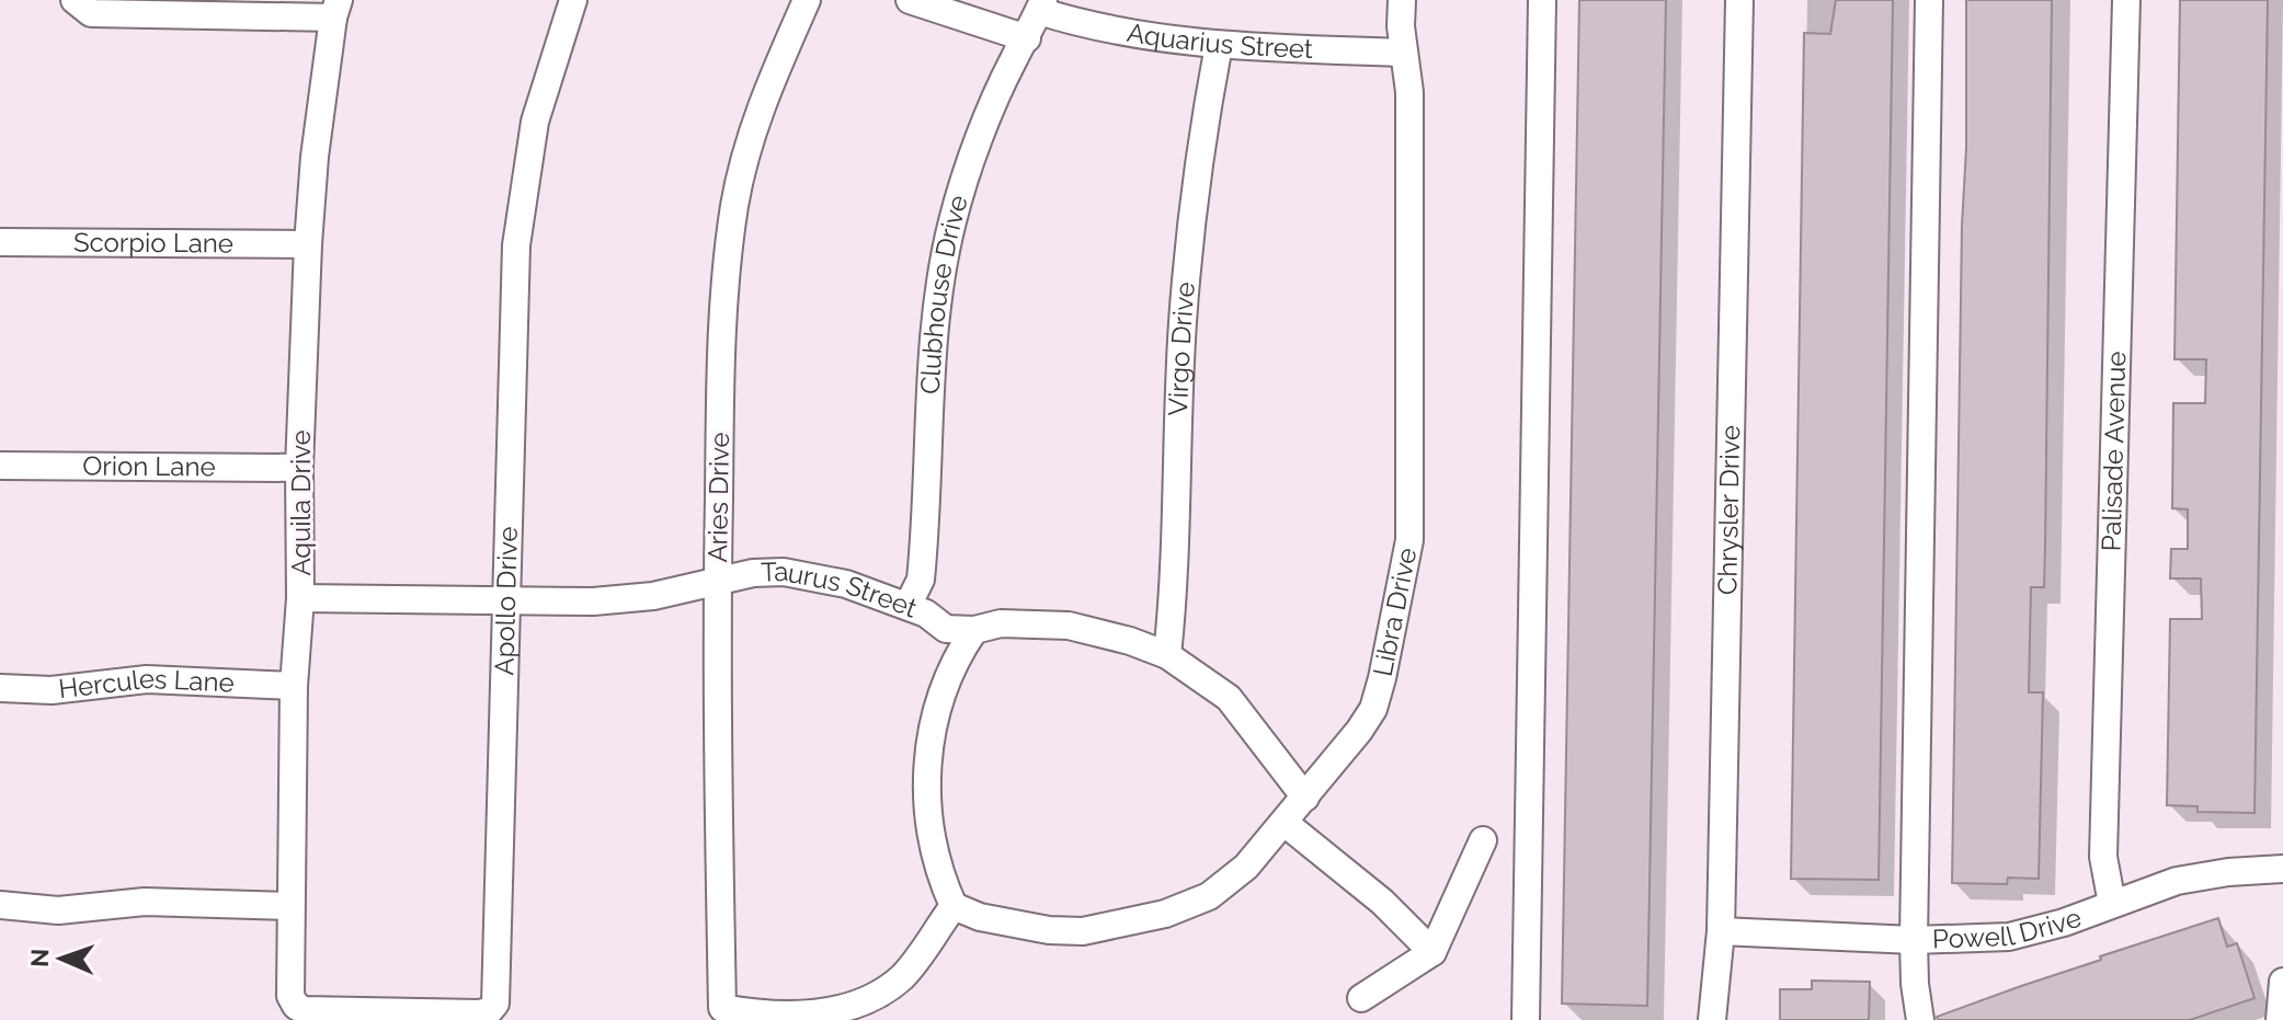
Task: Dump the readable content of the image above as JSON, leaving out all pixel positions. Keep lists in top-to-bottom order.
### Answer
{
  "streets": {
    "street": [
      "Aquarius Street",
      "Scorpio Lane",
      "Clubhouse Drive",
      "Virgo Drive",
      "Palisade Avenue",
      "Orion Lane",
      "Aries Drive",
      "Aquila Drive",
      "Chrysler Drive",
      "Taurus Street",
      "Apollo Drive",
      "Libra Drive",
      "Hercules Lane",
      "Powell Drive"
    ]
  },
  "crossings": [
    ["Aquarius Street", "Clubhouse Drive"],
    ["Aquarius Street", "Virgo Drive"],
    ["Aquarius Street", "Libra Drive"],
    ["Scorpio Lane", "Aquila Drive"],
    ["Clubhouse Drive", "Taurus Street"],
    ["Virgo Drive", "Taurus Street"],
    ["Palisade Avenue", "Powell Drive"],
    ["Orion Lane", "Aquila Drive"],
    ["Aries Drive", "Taurus Street"],
    ["Aries Drive", "Libra Drive"],
    ["Aquila Drive", "Taurus Street"],
    ["Aquila Drive", "Apollo Drive"],
    ["Aquila Drive", "Hercules Lane"],
    ["Chrysler Drive", "Powell Drive"],
    ["Taurus Street", "Apollo Drive"],
    ["Taurus Street", "Libra Drive"]
  ],
  "north": "left"
}
